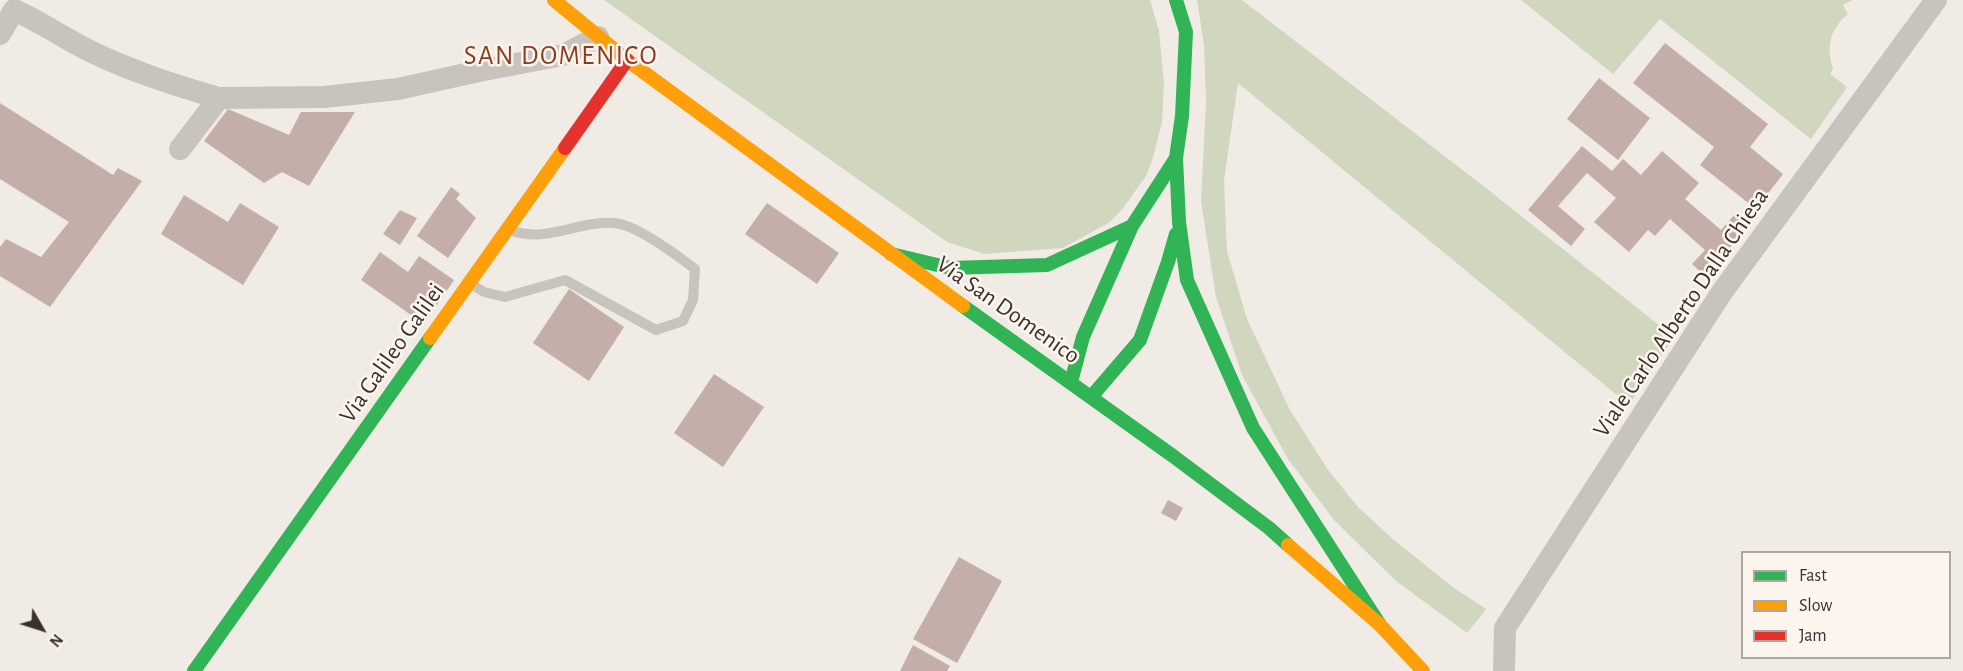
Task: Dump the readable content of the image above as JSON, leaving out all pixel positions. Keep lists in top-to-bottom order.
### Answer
{
  "streets": {
    "main road": ["Via San Domenico", "Via Galileo Galilei"],
    "street": ["Viale Carlo Alberto Dalla Chiesa"]
  },
  "crossings": [
    ["Via San Domenico", "Via Galileo Galilei"]
  ],
  "districts": ["SAN DOMENICO"],
  "legend": ["Fast", "Slow", "Jam"],
  "north": "bottom right"
}
